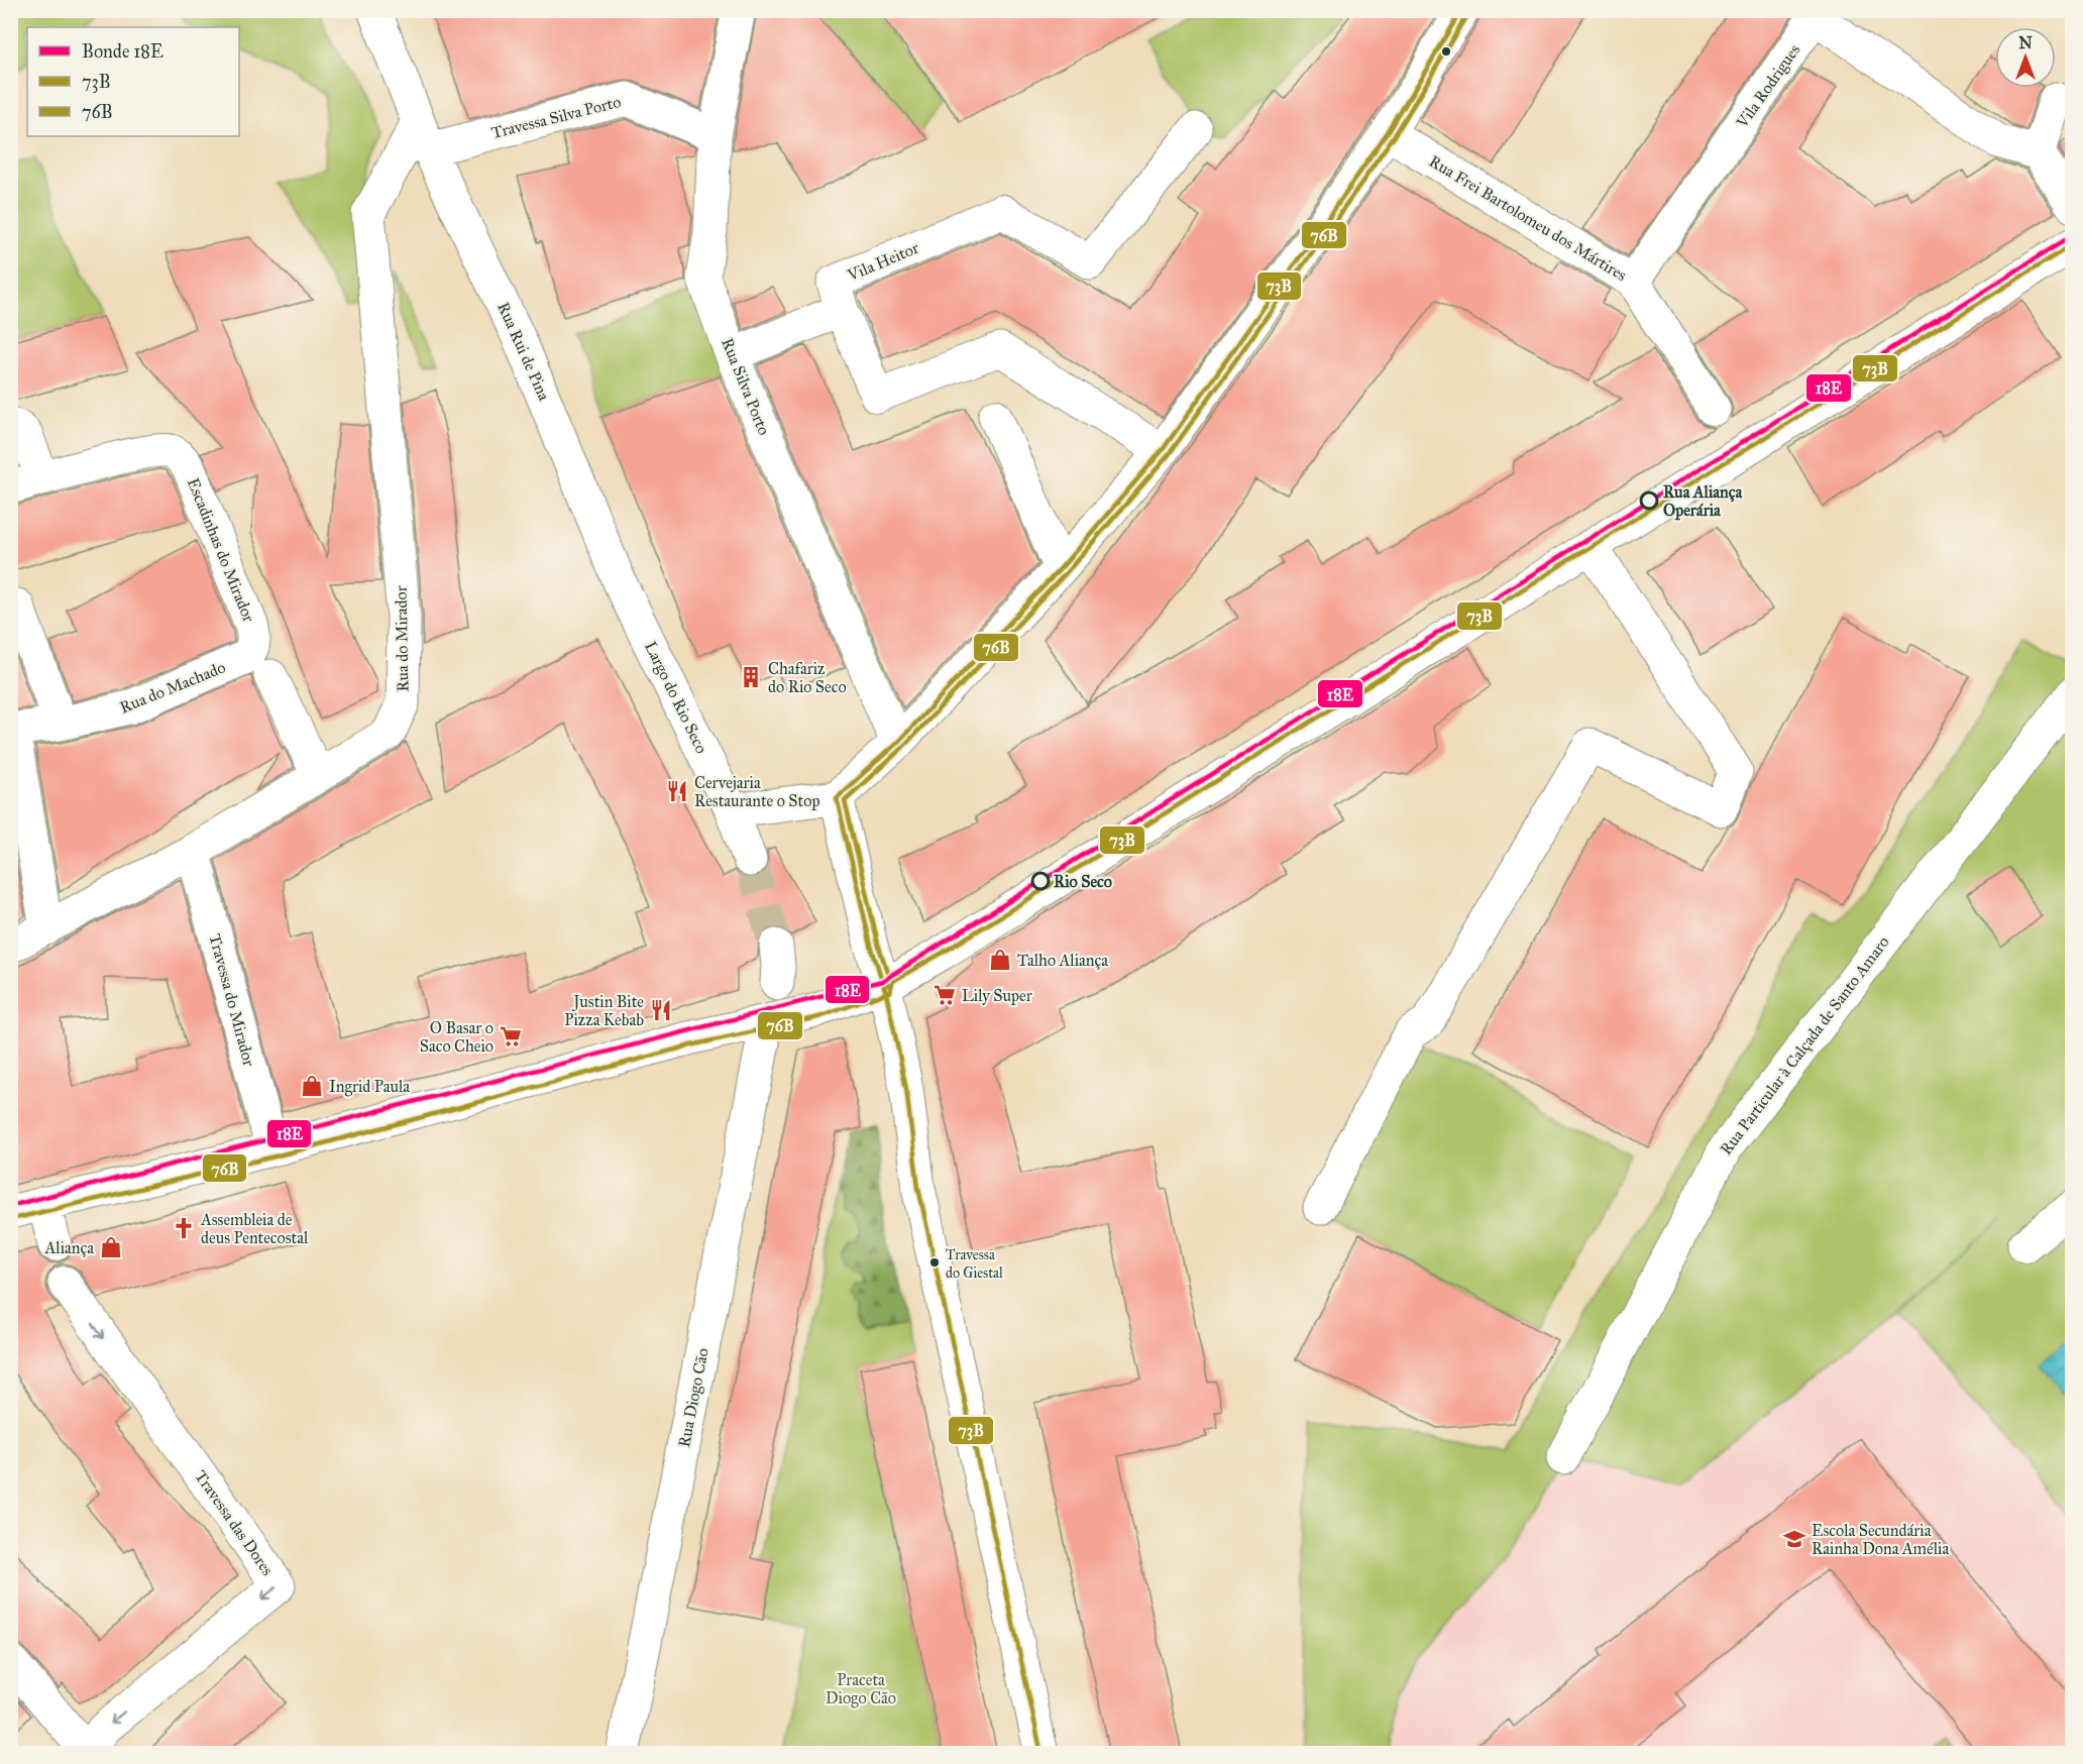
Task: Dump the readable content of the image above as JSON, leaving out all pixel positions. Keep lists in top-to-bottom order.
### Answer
{
  "streets": {
    "street": [
      "Vila Rodrigues",
      "Travessa Silva Porto",
      "Rua Frei Bartolomeu dos Mártires",
      "Vila Heitor",
      "Rua Rui de Pina",
      "Rua Silva Porto",
      "Escadinhas do Mirador",
      "Rua do Mirador",
      "Rua do Machado",
      "Largo do Rio Seco",
      "Travessa do Mirador",
      "Rua Particular à Calçada de Santo Amaro",
      "Rua Diogo Cão",
      "Travessa das Dores"
    ]
  },
  "crossings": [
    ["Vila Rodrigues", "Rua Frei Bartolomeu dos Mártires"],
    ["Travessa Silva Porto", "Rua Rui de Pina"],
    ["Travessa Silva Porto", "Rua Silva Porto"],
    ["Travessa Silva Porto", "Rua do Mirador"],
    ["Rua Rui de Pina", "Rua do Mirador"],
    ["Rua Rui de Pina", "Largo do Rio Seco"],
    ["Escadinhas do Mirador", "Rua do Machado"],
    ["Rua do Mirador", "Travessa do Mirador"]
  ],
  "parks": ["Praceta Diogo Cão"],
  "places": {
    "other": ["Rua Aliança Operária", "Rio Seco", "Travessa do Giestal"],
    "building": ["Chafariz do Rio Seco"],
    "restaurant": ["Cervejaria Restaurante o Stop", "Justin Bite Pizza Kebab"],
    "shop": ["Talho Aliança", "Ingrid Paula", "Aliança"],
    "supermarket": ["Lily Super", "O Basar o Saco Cheio"],
    "church": ["Assembleia de deus Pentecostal"],
    "school or university": ["Escola Secundária Rainha Dona Amélia"]
  },
  "lines": ["transit line 73B", "transit line 76B", "tram line 18E"],
  "legend": ["Bonde 18E", "73B", "76B"],
  "north": "top"
}
